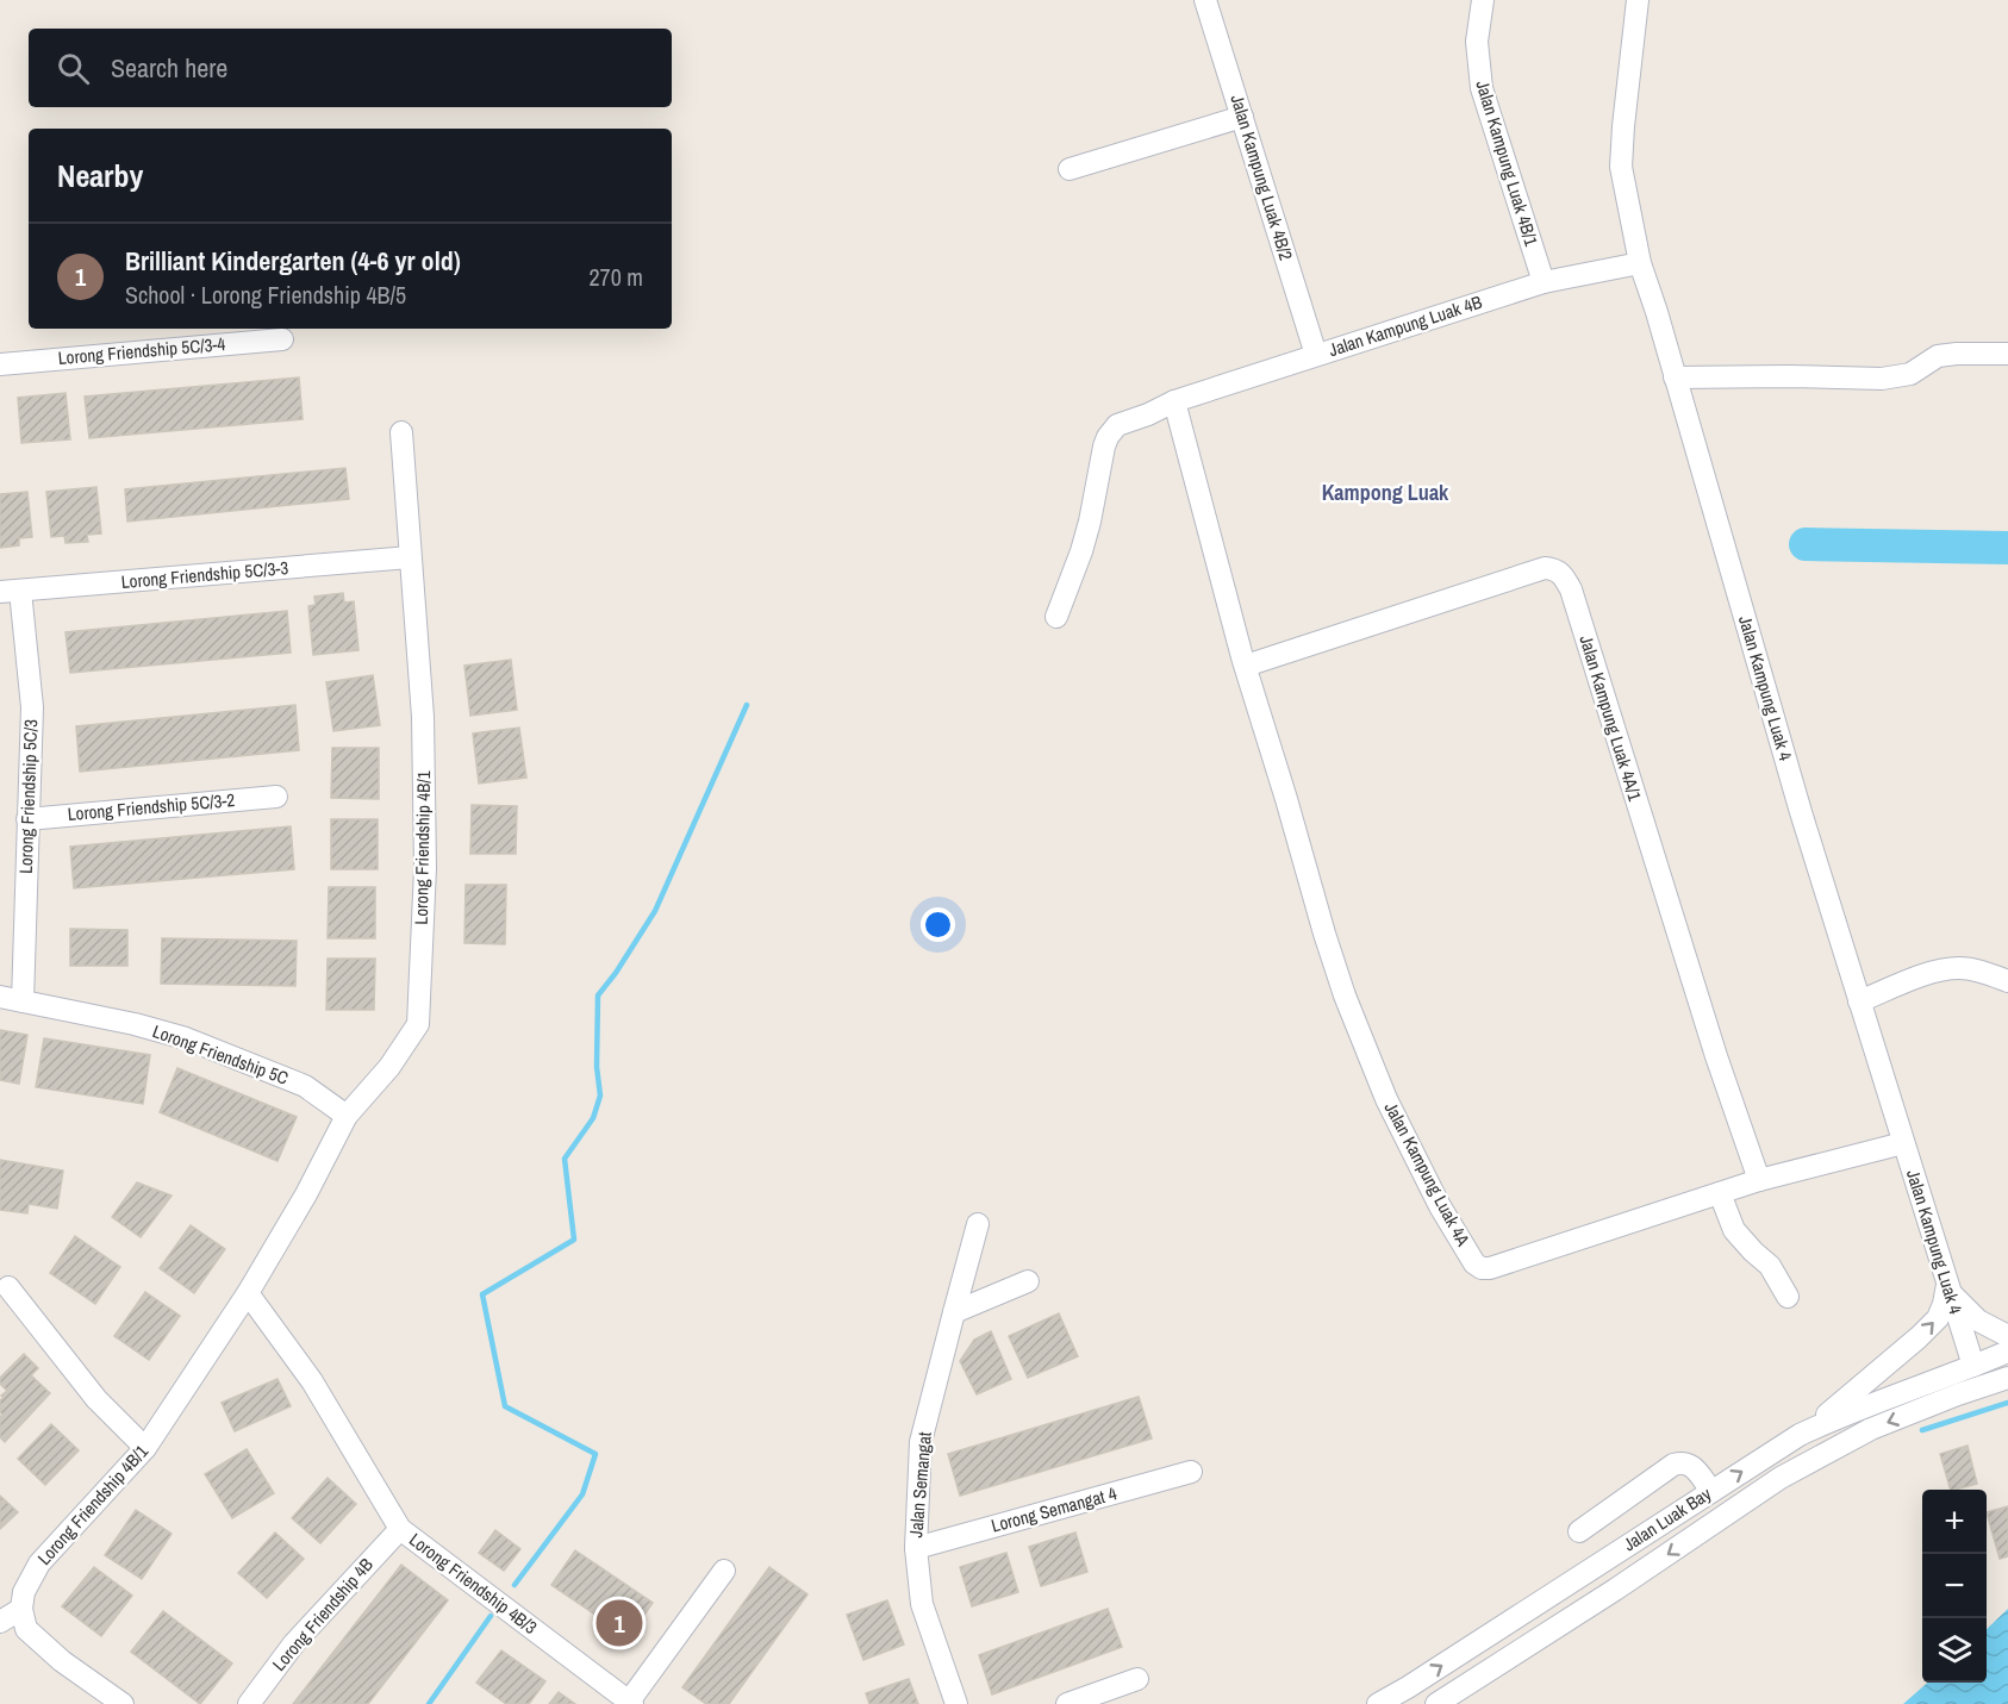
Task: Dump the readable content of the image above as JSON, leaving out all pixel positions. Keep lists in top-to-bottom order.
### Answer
{
  "streets": {
    "street": [
      "Jalan Kampung Luak 4B/1",
      "Jalan Kampung Luak 4B/2",
      "Jalan Kampung Luak 4B",
      "Lorong Friendship 5C/3-4",
      "Lorong Friendship 5C/3-3",
      "Jalan Kampung Luak 4",
      "Jalan Kampung Luak 4A/1",
      "Lorong Friendship 5C/3",
      "Lorong Friendship 5C/3-2",
      "Lorong Friendship 4B/1",
      "Lorong Friendship 5C",
      "Jalan Kampung Luak 4A",
      "Jalan Semangat",
      "Lorong Semangat 4",
      "Jalan Luak Bay",
      "Lorong Friendship 4B/3",
      "Lorong Friendship 4B"
    ]
  },
  "crossings": [
    ["Jalan Kampung Luak 4B/1", "Jalan Kampung Luak 4B"],
    ["Jalan Kampung Luak 4B/2", "Jalan Kampung Luak 4B"],
    ["Jalan Kampung Luak 4B", "Jalan Kampung Luak 4"],
    ["Jalan Kampung Luak 4B", "Jalan Kampung Luak 4A"],
    ["Lorong Friendship 5C/3-3", "Lorong Friendship 5C/3"],
    ["Lorong Friendship 5C/3-3", "Lorong Friendship 4B/1"],
    ["Jalan Kampung Luak 4", "Jalan Kampung Luak 4A"],
    ["Jalan Kampung Luak 4", "Jalan Luak Bay"],
    ["Jalan Kampung Luak 4A/1", "Jalan Kampung Luak 4A"],
    ["Lorong Friendship 5C/3", "Lorong Friendship 5C/3-2"],
    ["Lorong Friendship 5C/3", "Lorong Friendship 5C"],
    ["Lorong Friendship 4B/1", "Lorong Friendship 5C"],
    ["Lorong Friendship 4B/1", "Lorong Friendship 4B/3"],
    ["Jalan Semangat", "Lorong Semangat 4"],
    ["Lorong Friendship 4B/3", "Lorong Friendship 4B"]
  ],
  "districts": ["Kampong Luak"],
  "page": {
    "search": "Search here",
    "heading": "Nearby",
    "list": [
      {
        "mark": "1",
        "name": "Brilliant Kindergarten (4-6 yr old)",
        "note": "School · Lorong Friendship 4B/5",
        "value": "270 m"
      }
    ],
    "map_buttons": ["+", "−"],
    "pins": "1"
  }
}
